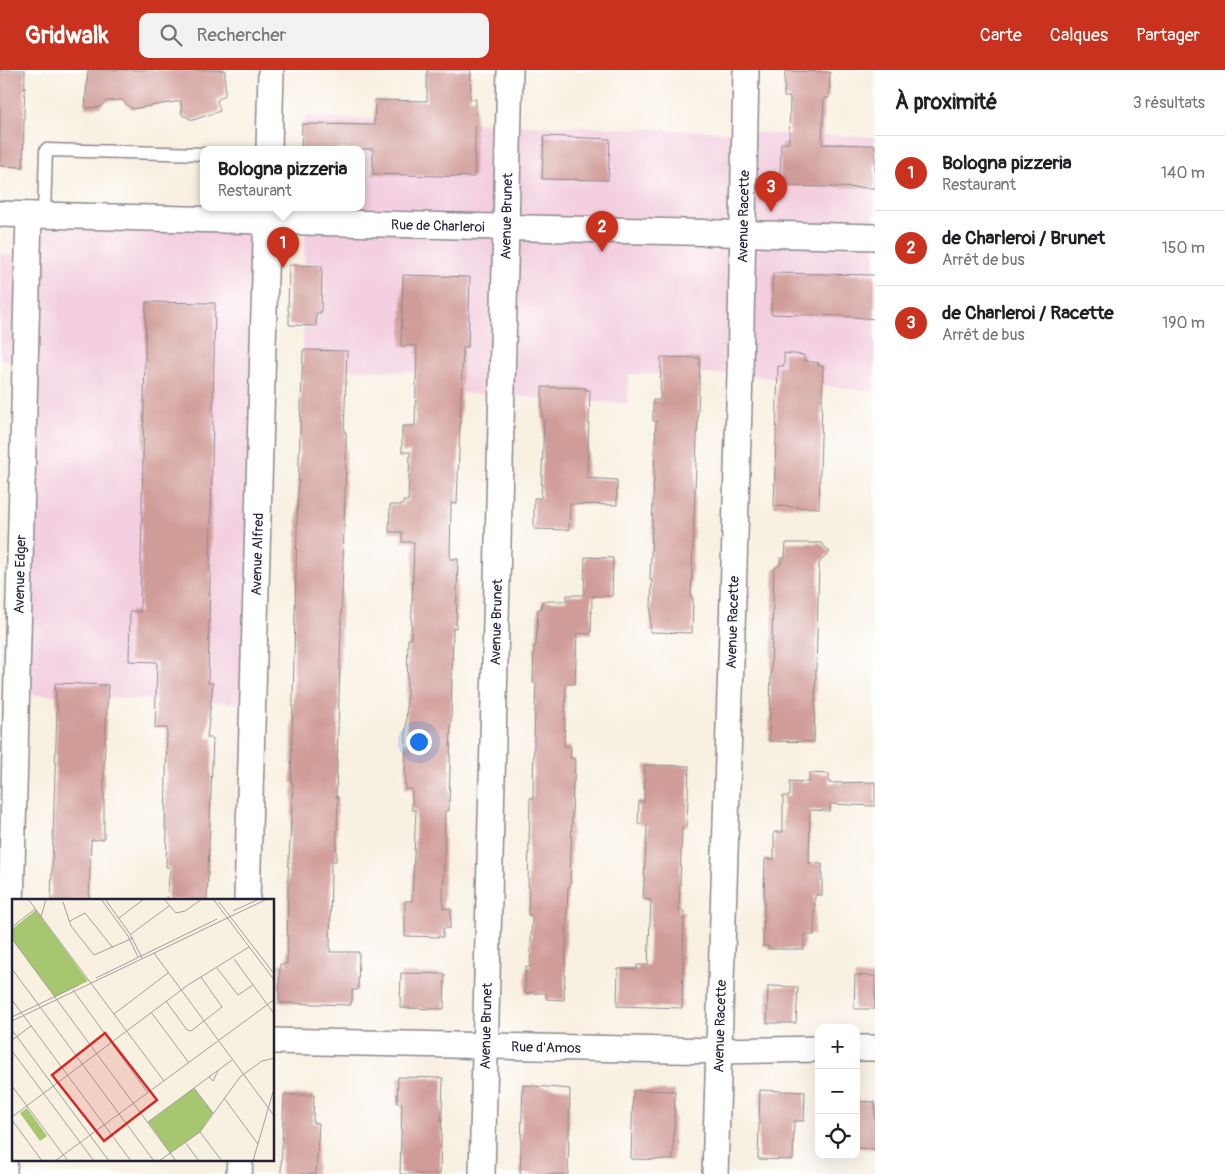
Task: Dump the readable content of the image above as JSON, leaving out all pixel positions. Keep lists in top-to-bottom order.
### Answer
{
  "streets": {
    "street": [
      "Avenue Brunet",
      "Avenue Racette",
      "Rue de Charleroi",
      "Avenue Alfred",
      "Avenue Edger",
      "Rue d'Amos"
    ]
  },
  "crossings": [
    ["Avenue Brunet", "Rue de Charleroi"],
    ["Avenue Brunet", "Rue d'Amos"],
    ["Avenue Racette", "Rue de Charleroi"],
    ["Avenue Racette", "Rue d'Amos"],
    ["Rue de Charleroi", "Avenue Alfred"],
    ["Rue de Charleroi", "Avenue Edger"]
  ],
  "page": {
    "header": "Gridwalk",
    "search": "Rechercher",
    "nav": ["Carte", "Calques", "Partager"],
    "heading": ["À proximité", "3 résultats"],
    "list": [
      {
        "mark": "1",
        "name": "Bologna pizzeria",
        "note": "Restaurant",
        "value": "140 m"
      },
      {
        "mark": "2",
        "name": "de Charleroi / Brunet",
        "note": "Arrêt de bus",
        "value": "150 m"
      },
      {
        "mark": "3",
        "name": "de Charleroi / Racette",
        "note": "Arrêt de bus",
        "value": "190 m"
      }
    ],
    "popup": ["Bologna pizzeria", "Restaurant"],
    "pins": ["3", "2", "1"],
    "map_buttons": ["+", "−"]
  }
}
